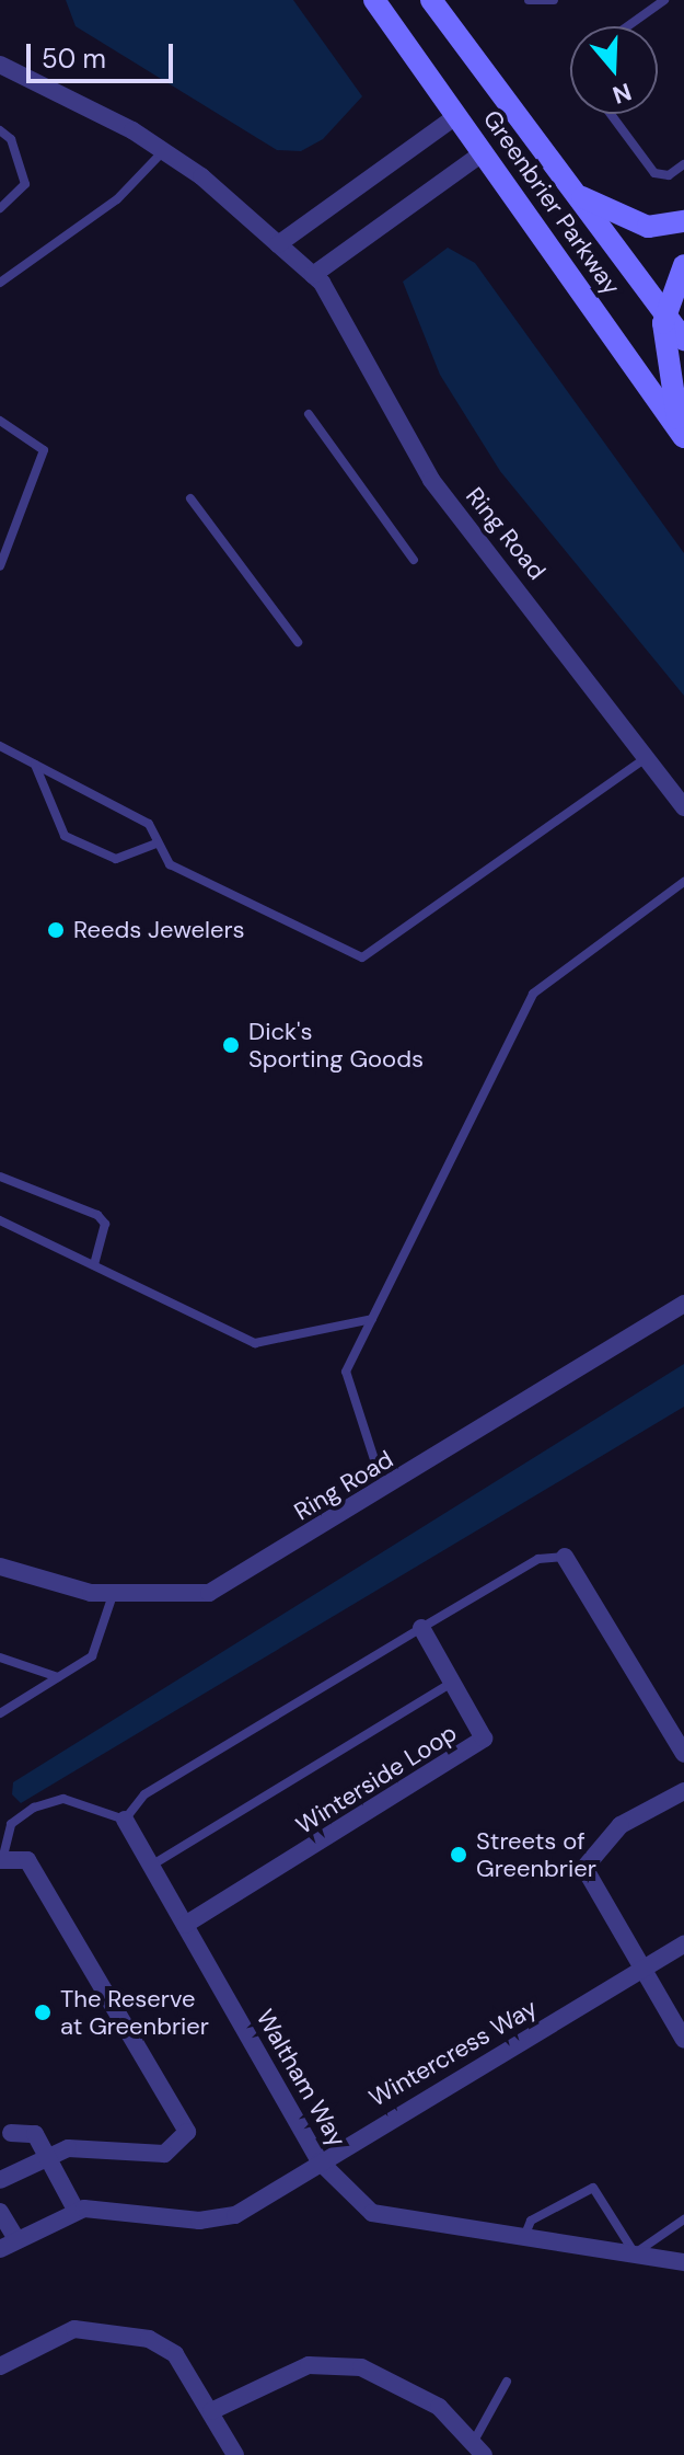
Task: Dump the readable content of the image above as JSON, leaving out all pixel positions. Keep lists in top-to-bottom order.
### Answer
{
  "streets": {
    "main road": ["Greenbrier Parkway"],
    "street": [
      "Ring Road",
      "Winterside Loop",
      "Wintercress Way",
      "Waltham Way"
    ]
  },
  "crossings": [
    ["Winterside Loop", "Waltham Way"],
    ["Wintercress Way", "Waltham Way"]
  ],
  "places": [
    "Reeds Jewelers",
    "Dick's Sporting Goods",
    "Streets of Greenbrier",
    "The Reserve at Greenbrier"
  ],
  "scale_bar": "50 m",
  "north": "bottom"
}
